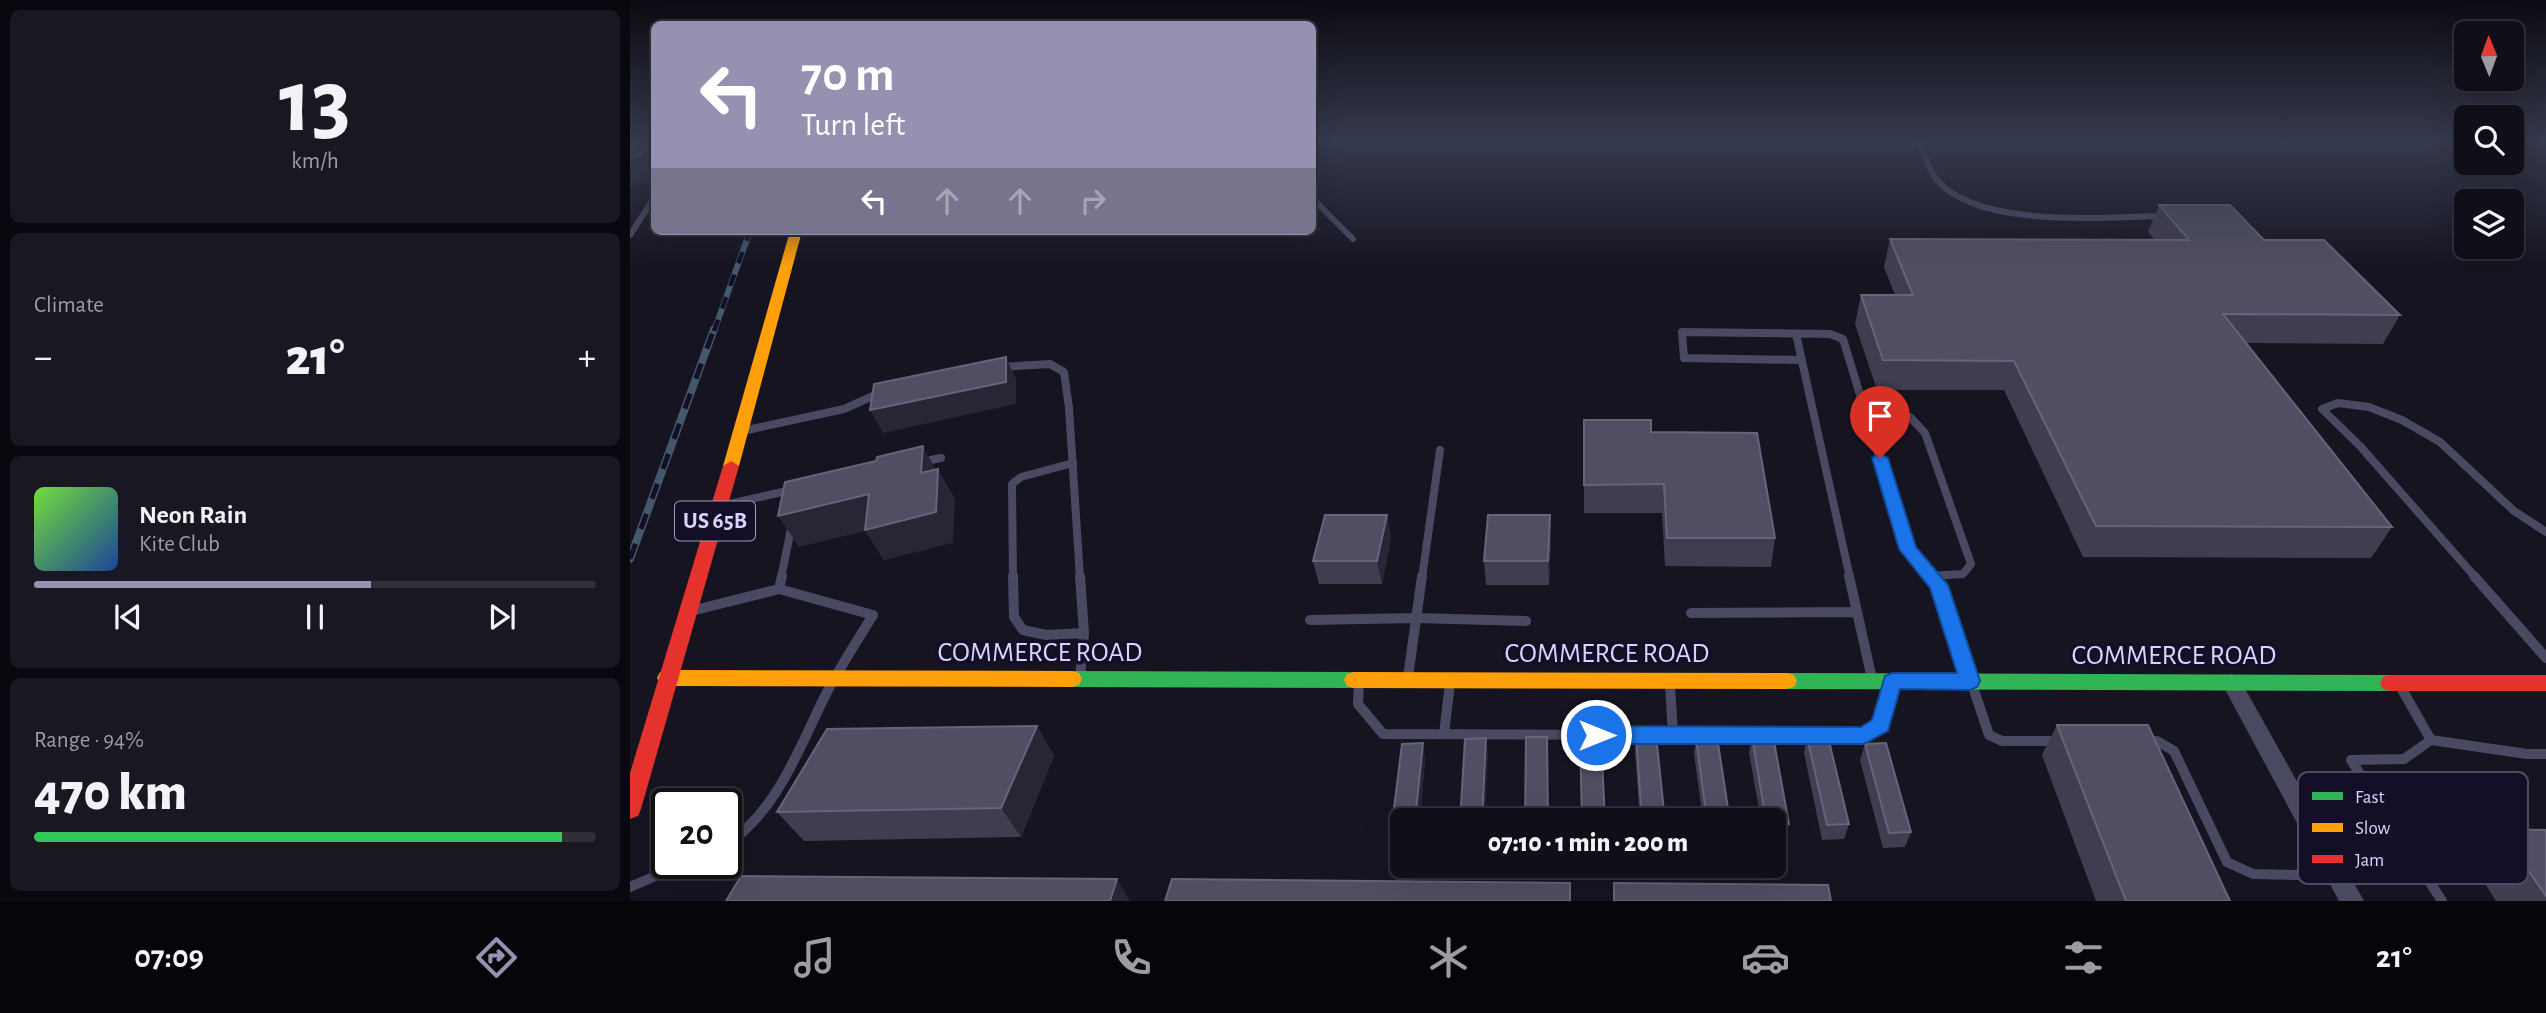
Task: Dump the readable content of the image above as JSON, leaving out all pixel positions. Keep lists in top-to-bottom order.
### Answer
{
  "streets": {
    "street": ["US 65B", "COMMERCE ROAD"]
  },
  "crossings": [
    ["US 65B", "COMMERCE ROAD"]
  ],
  "legend": ["Fast", "Slow", "Jam"],
  "north": "top",
  "page": {
    "tile": [
      ["13", "km/h"],
      "Climate",
      ["Range · 94%", "470 km"]
    ],
    "turn": ["70 m", "Turn left"],
    "heat": ["−", "21°", "+"],
    "song": ["Neon Rain", "Kite Club"],
    "limit": "20",
    "trip": "07:10 · 1 min · 200 m",
    "tabs": ["07:09", "21°"]
  }
}
